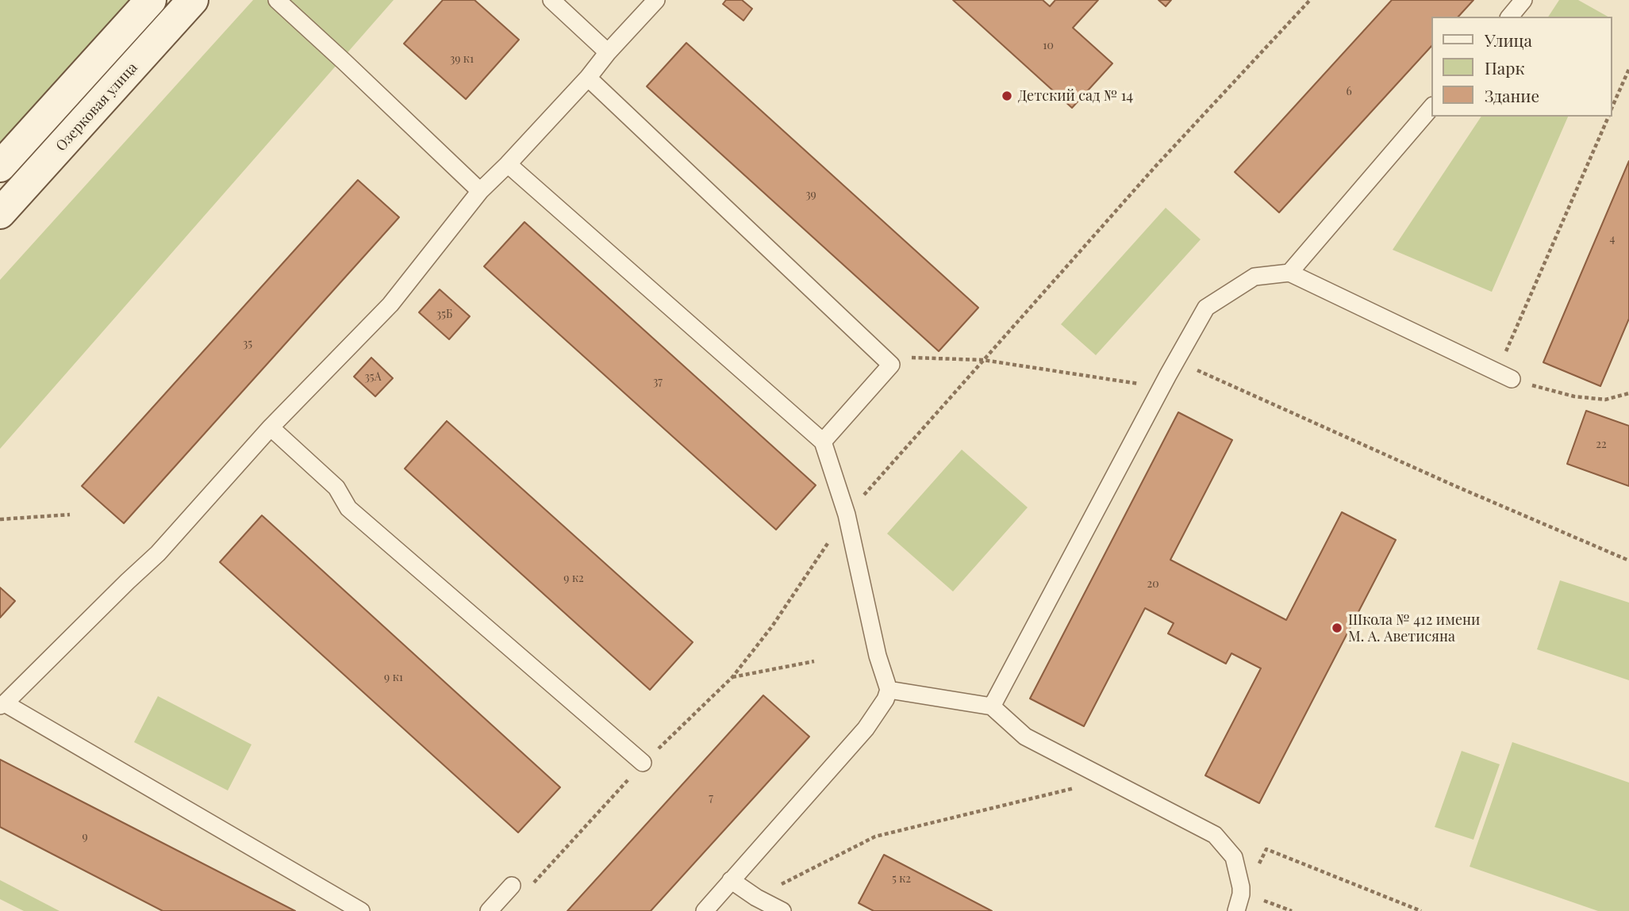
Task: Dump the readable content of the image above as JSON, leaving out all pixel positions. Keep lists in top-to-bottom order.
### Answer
{
  "streets": {
    "street": ["Озерковая улица"]
  },
  "places": ["Детский сад № 14", "Школа № 412 имени М. А. Аветисяна"],
  "house_numbers": [
    "10",
    "39 к1",
    "6",
    "39",
    "4",
    "35Б",
    "35",
    "35А",
    "37",
    "22",
    "9 к2",
    "20",
    "9 к1",
    "7",
    "9",
    "5 к2"
  ],
  "legend": ["Улица", "Парк", "Здание"]
}
